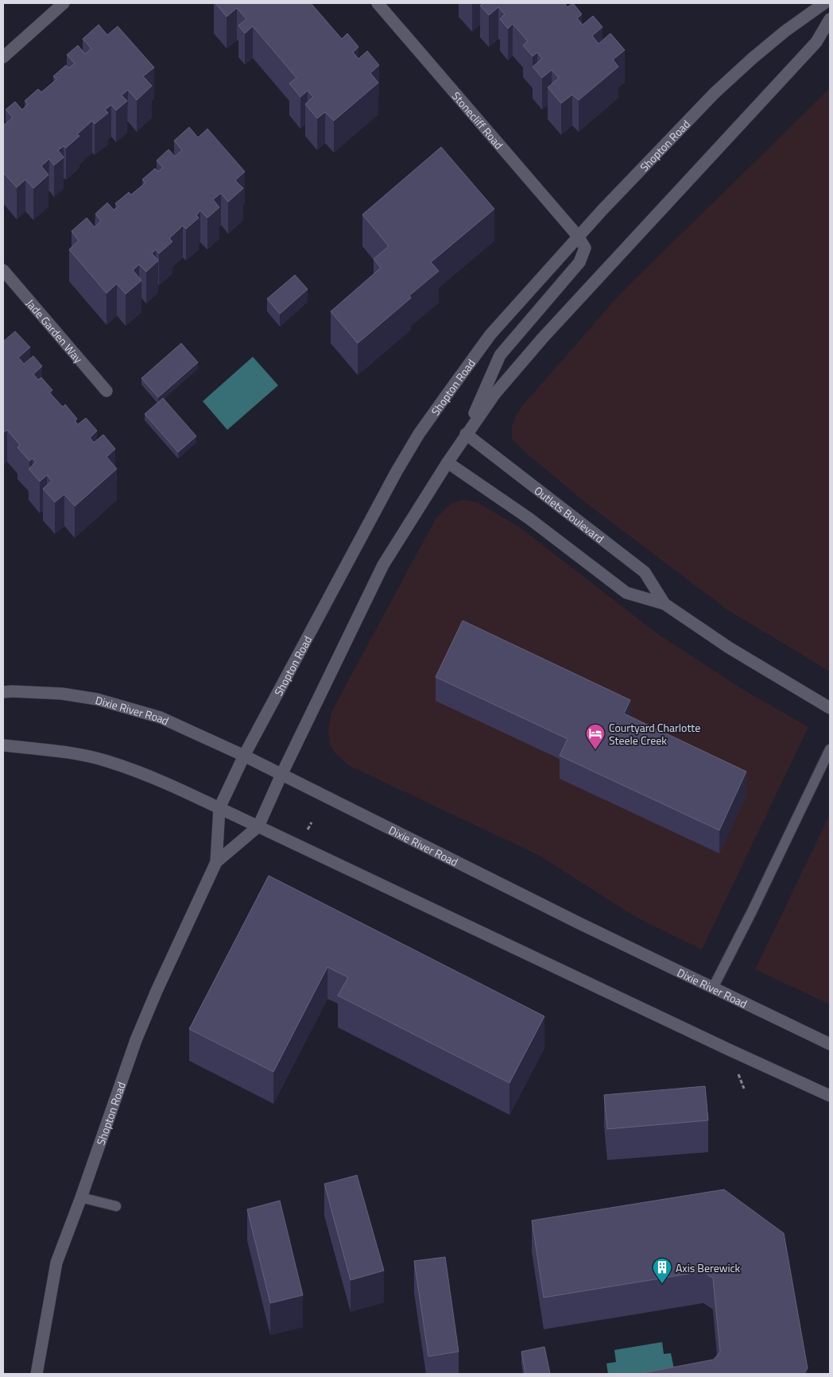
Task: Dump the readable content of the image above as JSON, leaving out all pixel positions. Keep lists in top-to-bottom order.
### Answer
{
  "streets": {
    "street": [
      "Stonecliff Road",
      "Shopton Road",
      "Jade Garden Way",
      "Outlets Boulevard",
      "Dixie River Road"
    ]
  },
  "crossings": [
    ["Stonecliff Road", "Shopton Road"],
    ["Shopton Road", "Outlets Boulevard"],
    ["Shopton Road", "Dixie River Road"]
  ],
  "places": {
    "hotel": ["Courtyard Charlotte Steele Creek"],
    "building": ["Axis Berewick"]
  }
}
